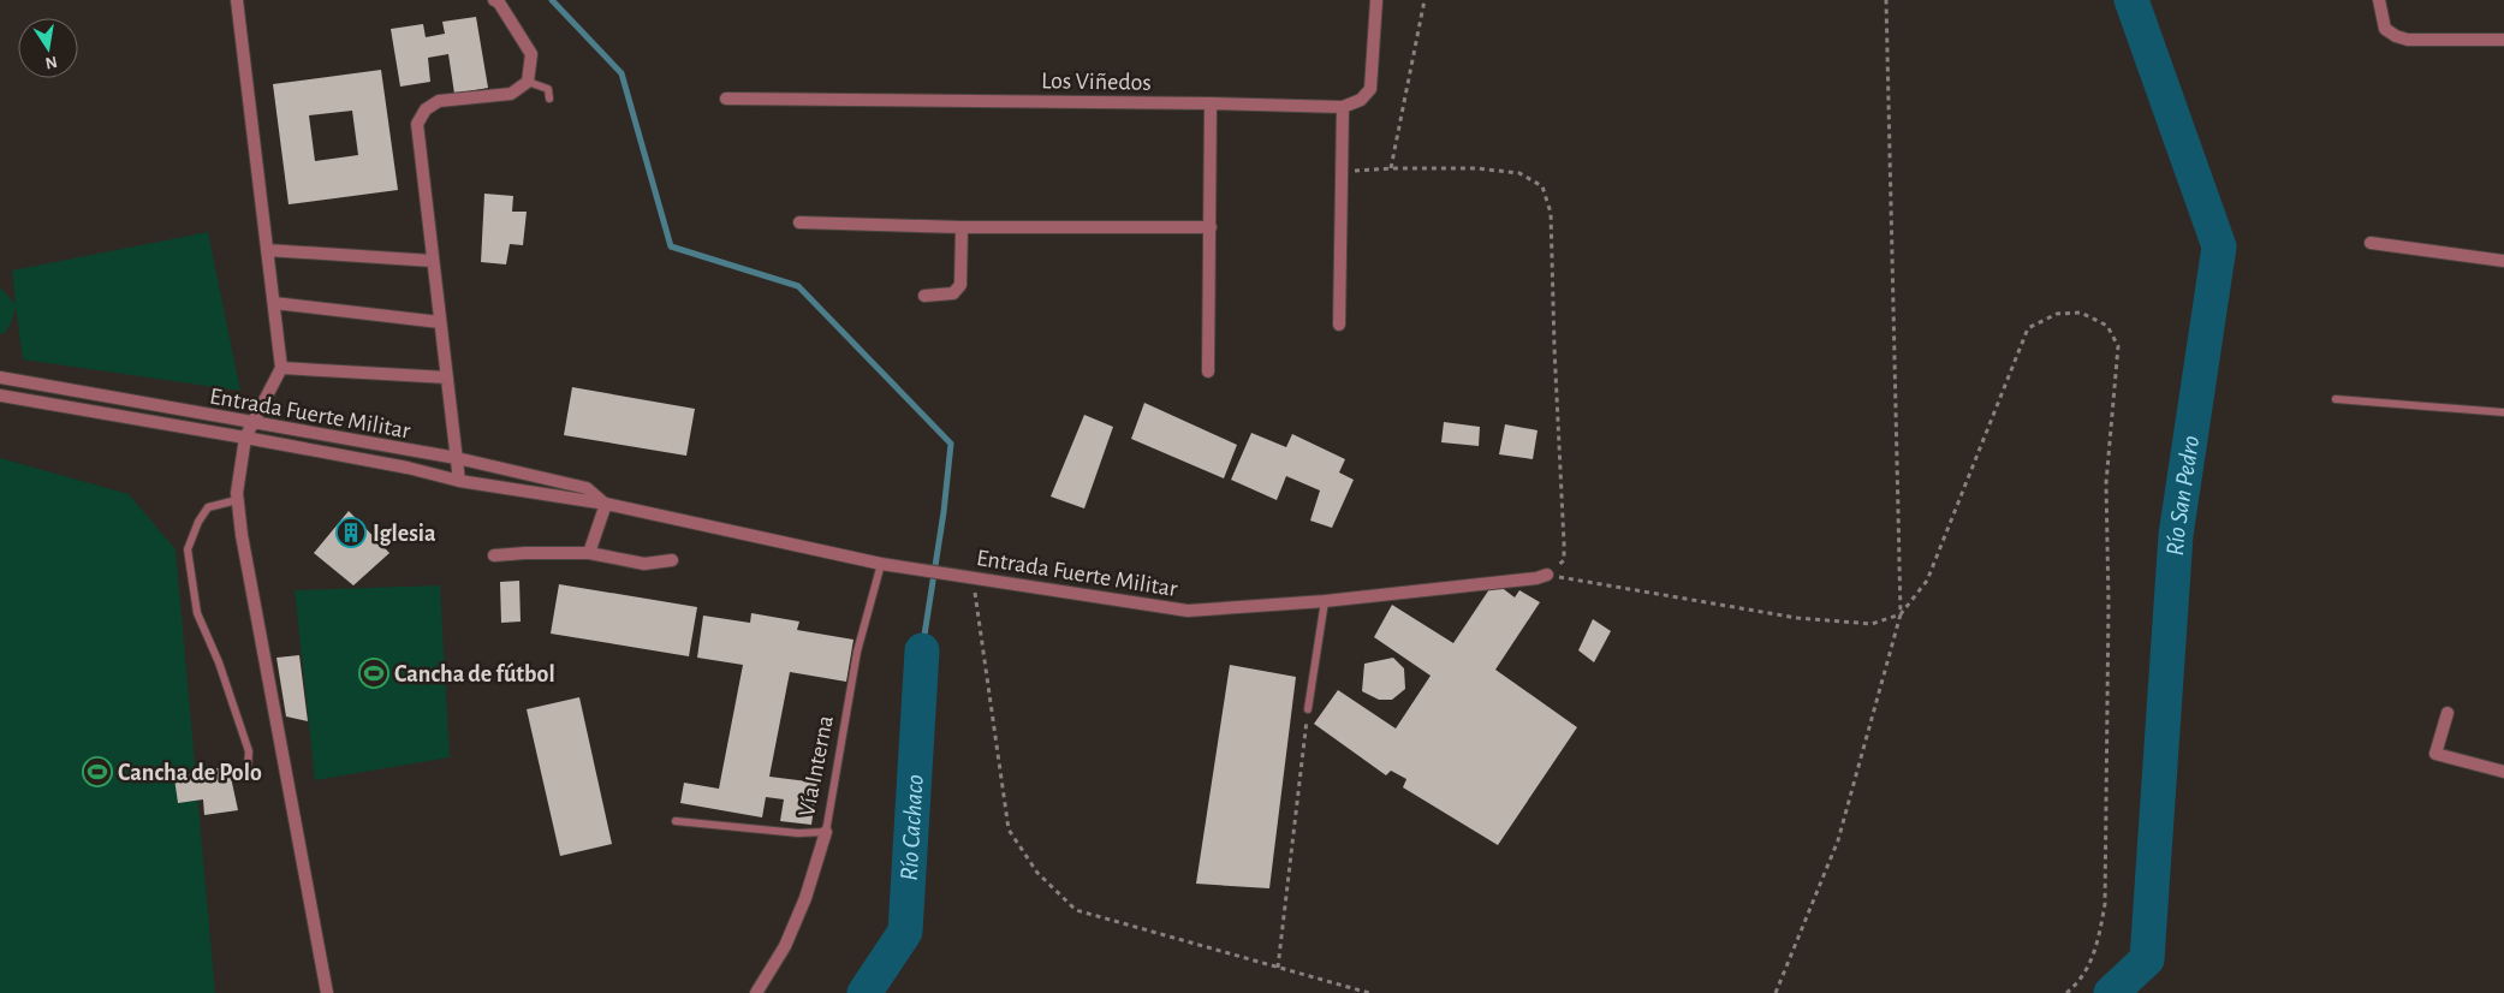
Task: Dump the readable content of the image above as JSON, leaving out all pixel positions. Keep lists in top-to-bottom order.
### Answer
{
  "streets": {
    "street": ["Los Viñedos", "Entrada Fuerte Militar"],
    "lane": ["Vía Interna"]
  },
  "crossings": [
    ["Entrada Fuerte Militar", "Vía Interna"]
  ],
  "water": ["Río San Pedro", "Río Cachaco"],
  "places": {
    "building": ["Iglesia"],
    "sports": ["Cancha de fútbol", "Cancha de Polo"]
  },
  "north": "bottom"
}
